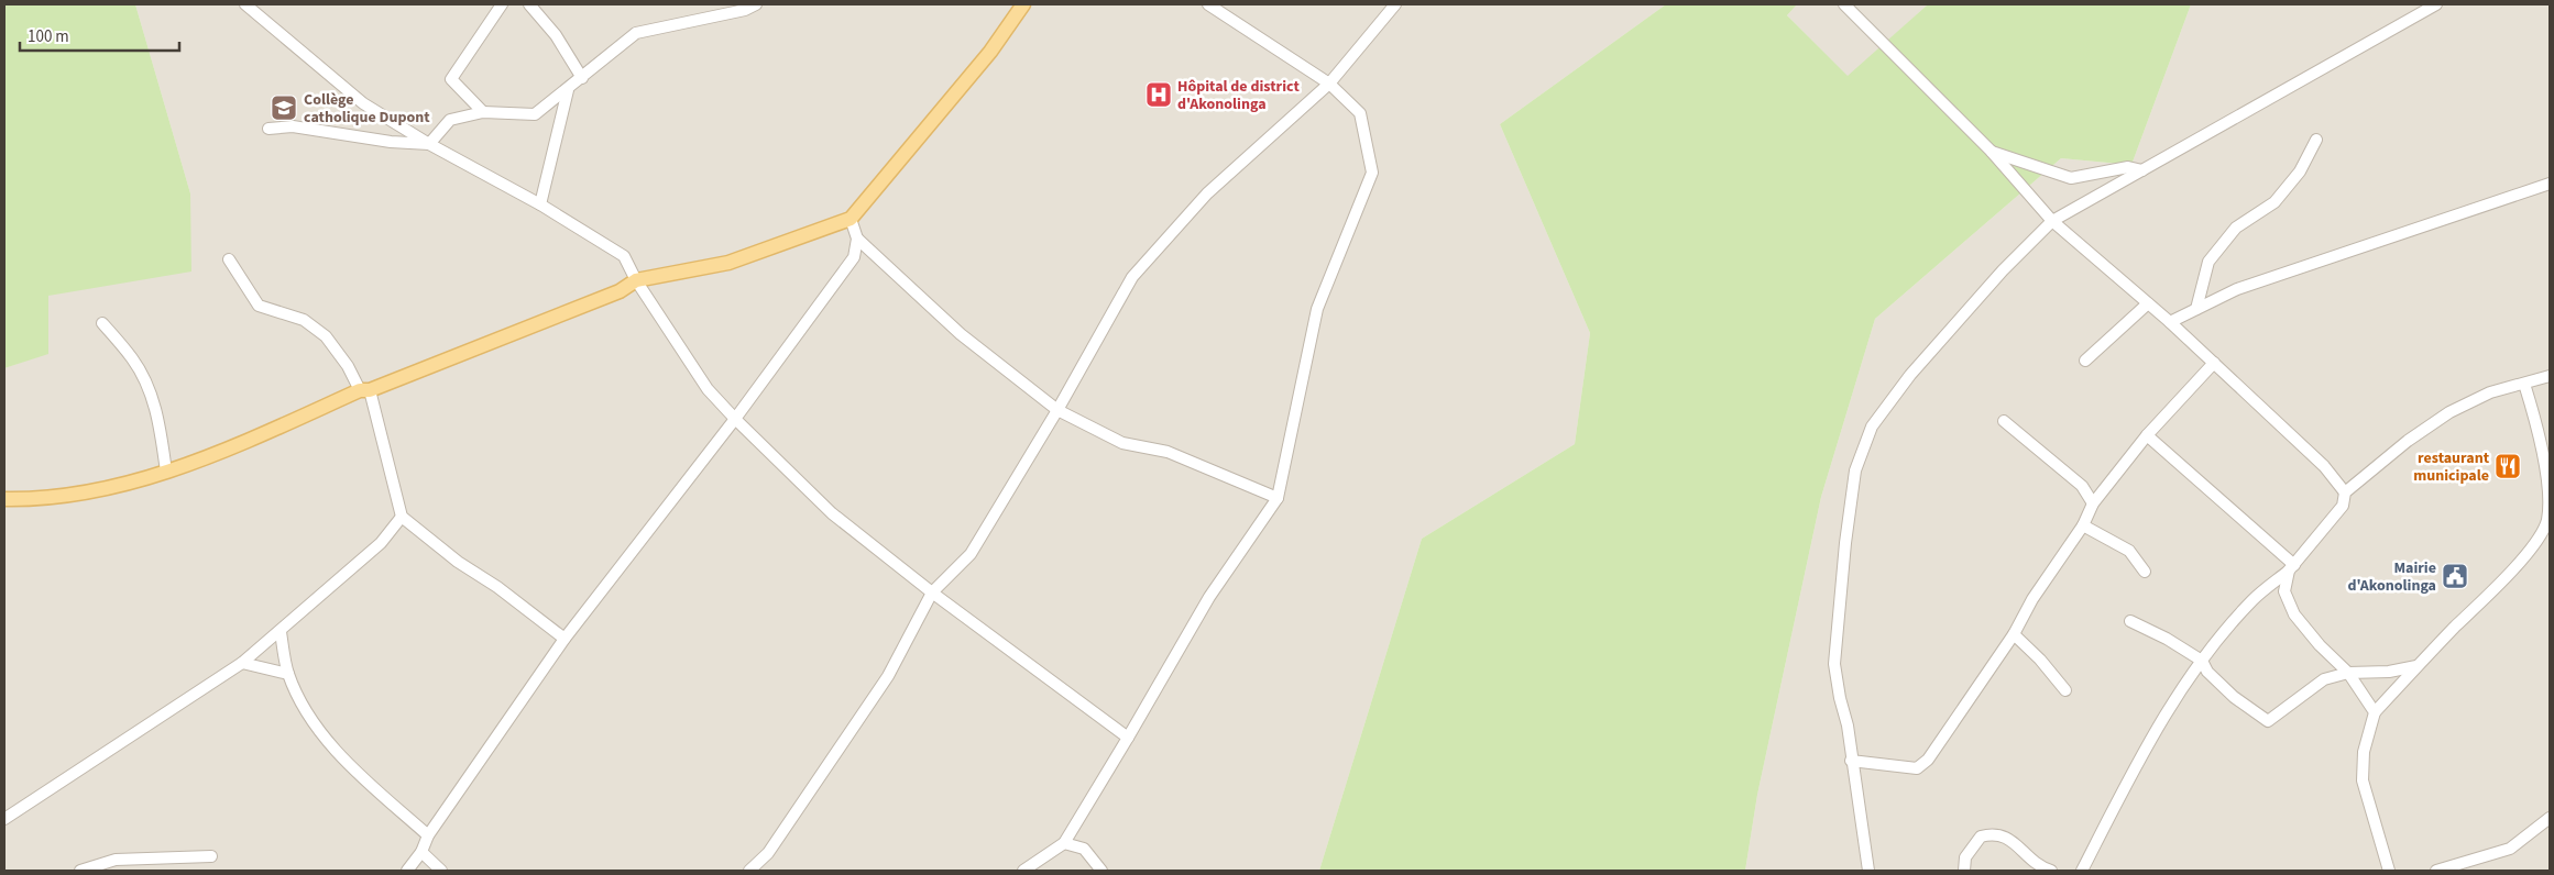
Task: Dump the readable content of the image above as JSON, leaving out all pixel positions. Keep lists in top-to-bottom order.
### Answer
{
  "places": {
    "hospital": ["Hôpital de district d'Akonolinga"],
    "school or university": ["Collège catholique Dupont"],
    "restaurant": ["restaurant municipale"],
    "public building": ["Mairie d'Akonolinga"]
  },
  "scale_bar": "100 m"
}
